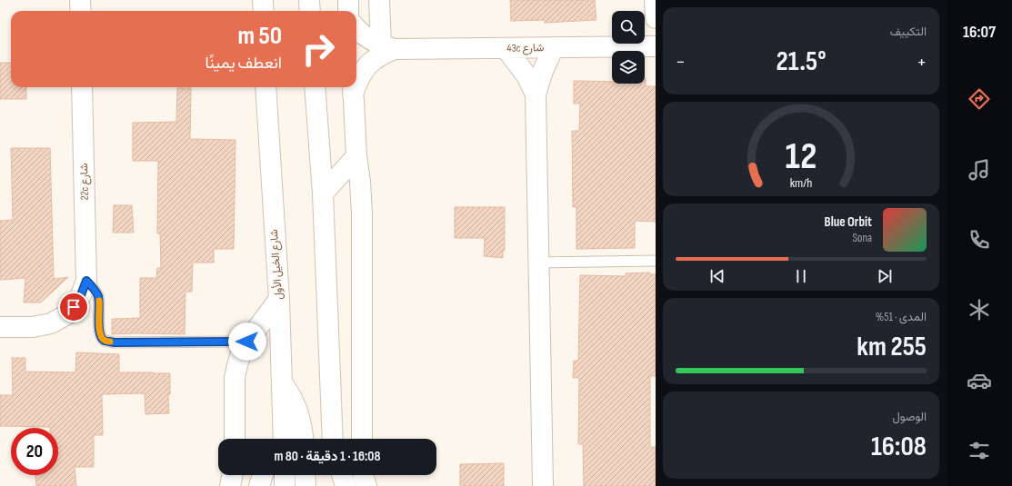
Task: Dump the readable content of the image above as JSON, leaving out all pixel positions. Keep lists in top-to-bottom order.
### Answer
{
  "streets": {
    "street": ["43c شارع", "22c شارع", "شارع الخيل الأول"]
  },
  "page": {
    "tabs": "16:07",
    "tile": [
      "التكييف",
      ["المدى · 51%", "255 km"],
      ["الوصول", "16:08"]
    ],
    "turn": ["50 m", "انعطف يمينًا"],
    "heat": ["−", "21.5°", "+"],
    "song": ["Blue Orbit", "Sona"],
    "limit": "20",
    "trip": "16:08 · 1 دقيقة · 80 m",
    "gauge": ["12", "km/h"]
  }
}
